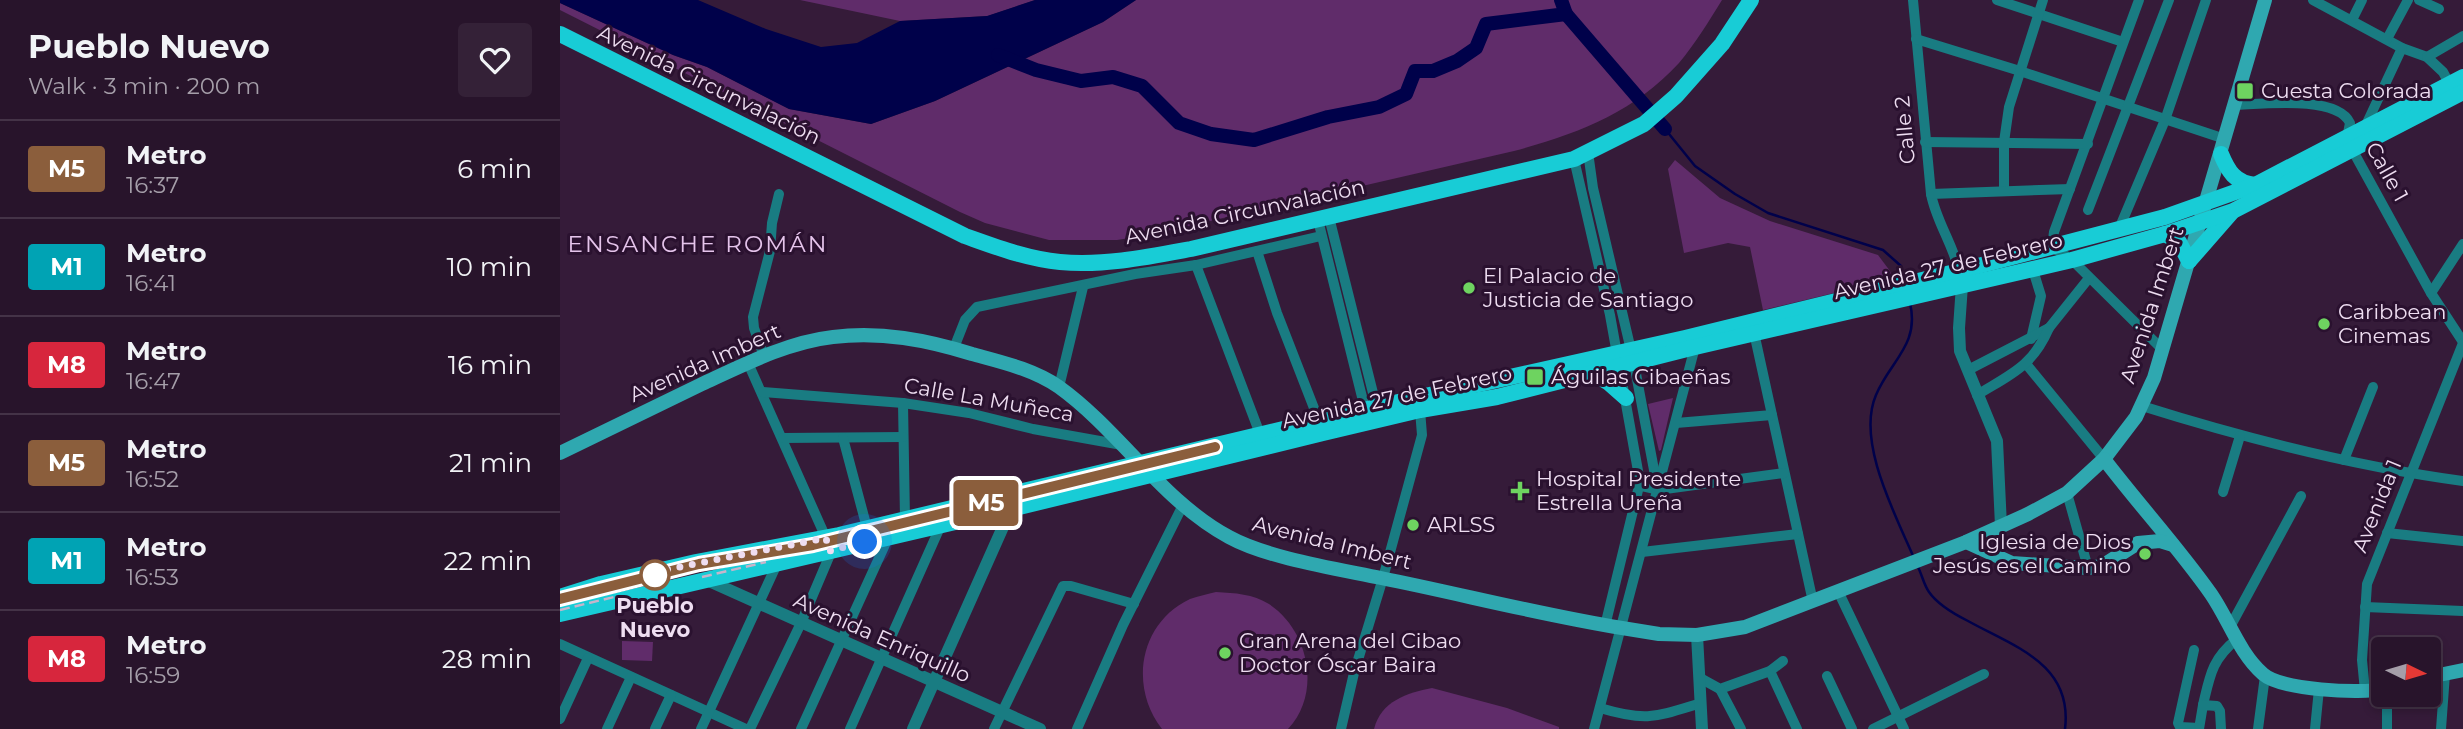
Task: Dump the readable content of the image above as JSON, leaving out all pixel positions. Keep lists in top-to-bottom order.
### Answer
{
  "streets": {
    "main road": ["Avenida Circunvalación", "Avenida 27 de Febrero", "Avenida Imbert"],
    "street": [
      "Calle 2",
      "Calle 1",
      "Calle La Muñeca",
      "Avenida 1",
      "Avenida Enriquillo"
    ]
  },
  "crossings": [
    ["Calle 2", "Avenida 27 de Febrero"],
    ["Calle 2", "Avenida Imbert"],
    ["Calle 1", "Avenida 27 de Febrero"],
    ["Calle 1", "Avenida 1"],
    ["Avenida 27 de Febrero", "Avenida Imbert"],
    ["Avenida 27 de Febrero", "Avenida Enriquillo"],
    ["Avenida Imbert", "Calle La Muñeca"]
  ],
  "districts": ["ENSANCHE ROMÁN"],
  "places": {
    "transit": ["Cuesta Colorada", "Águilas Cibaeñas"],
    "other": [
      "El Palacio de Justicia de Santiago",
      "Caribbean Cinemas",
      "ARLSS",
      "Iglesia de Dios Jesús es el Camino",
      "Pueblo Nuevo",
      "Gran Arena del Cibao Doctor Óscar Baira"
    ],
    "health": ["Hospital Presidente Estrella Ureña"]
  },
  "lines": ["metro line M5"],
  "north": "right",
  "page": {
    "heading": ["Pueblo Nuevo", "Walk · 3 min · 200 m"],
    "on_map": "M5",
    "list": [
      {
        "mark": "M5",
        "name": "Metro",
        "note": "16:37",
        "value": "6 min"
      },
      {
        "mark": "M1",
        "name": "Metro",
        "note": "16:41",
        "value": "10 min"
      },
      {
        "mark": "M8",
        "name": "Metro",
        "note": "16:47",
        "value": "16 min"
      },
      {
        "mark": "M5",
        "name": "Metro",
        "note": "16:52",
        "value": "21 min"
      },
      {
        "mark": "M1",
        "name": "Metro",
        "note": "16:53",
        "value": "22 min"
      },
      {
        "mark": "M8",
        "name": "Metro",
        "note": "16:59",
        "value": "28 min"
      }
    ]
  }
}
